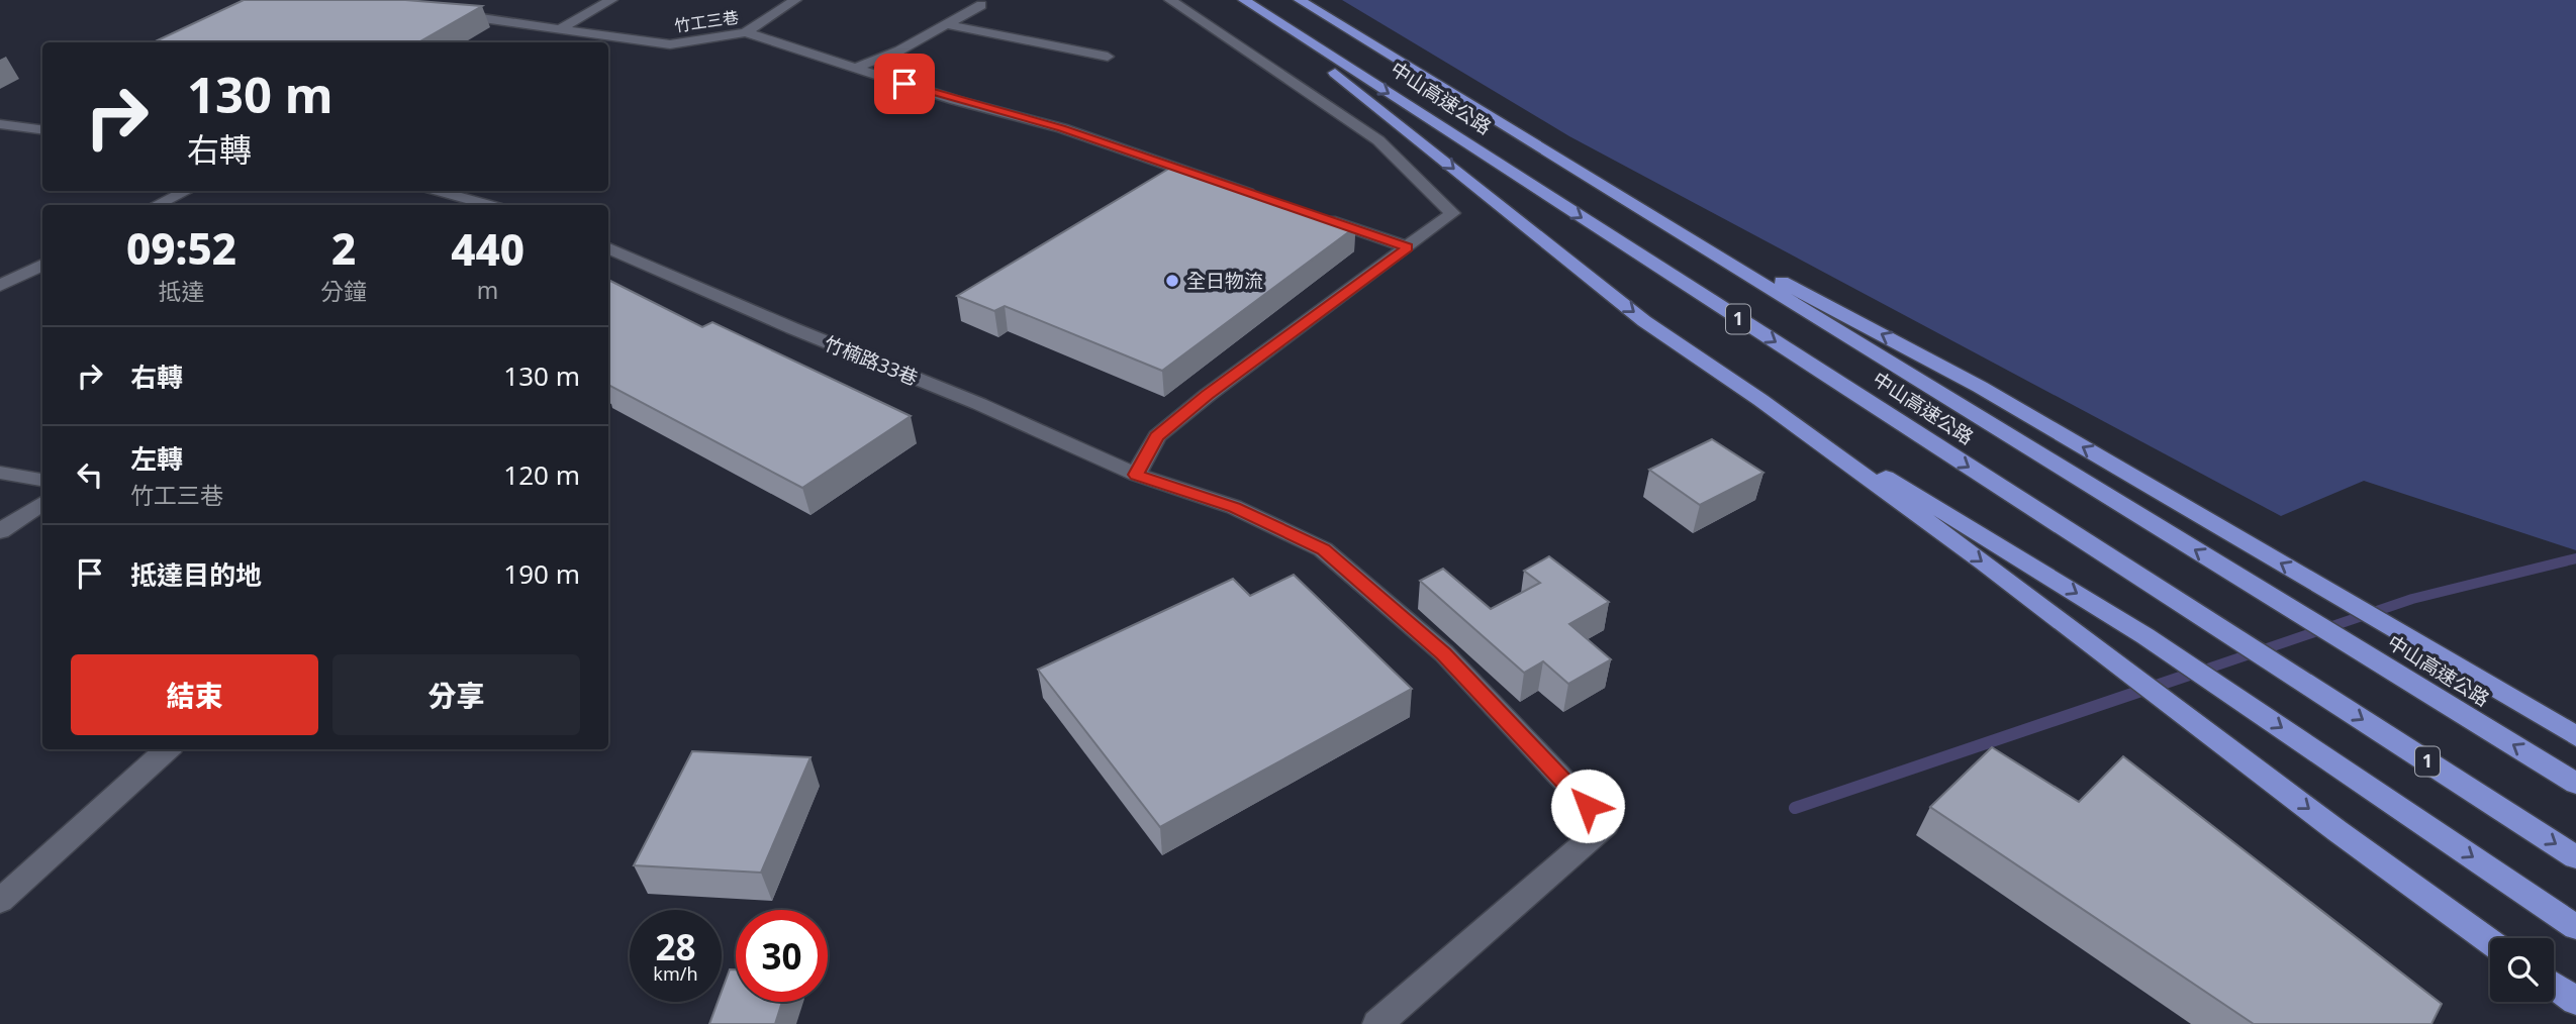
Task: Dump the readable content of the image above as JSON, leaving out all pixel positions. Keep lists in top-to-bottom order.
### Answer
{
  "streets": {
    "highway": ["中山高速公路", "1"],
    "street": ["竹工三巷", "竹楠路33巷"]
  },
  "places": ["全日物流"],
  "page": {
    "turn": ["130 m", "右轉"],
    "eta": [
      "09:52",
      "抵達",
      "2",
      "分鐘",
      "440",
      "m"
    ],
    "list": [
      {
        "name": "右轉",
        "value": "130 m"
      },
      {
        "name": "左轉",
        "note": "竹工三巷",
        "value": "120 m"
      },
      {
        "name": "抵達目的地",
        "value": "190 m"
      }
    ],
    "buttons": ["結束", "分享"],
    "speed": "28 km/h",
    "limit": "30"
  }
}
